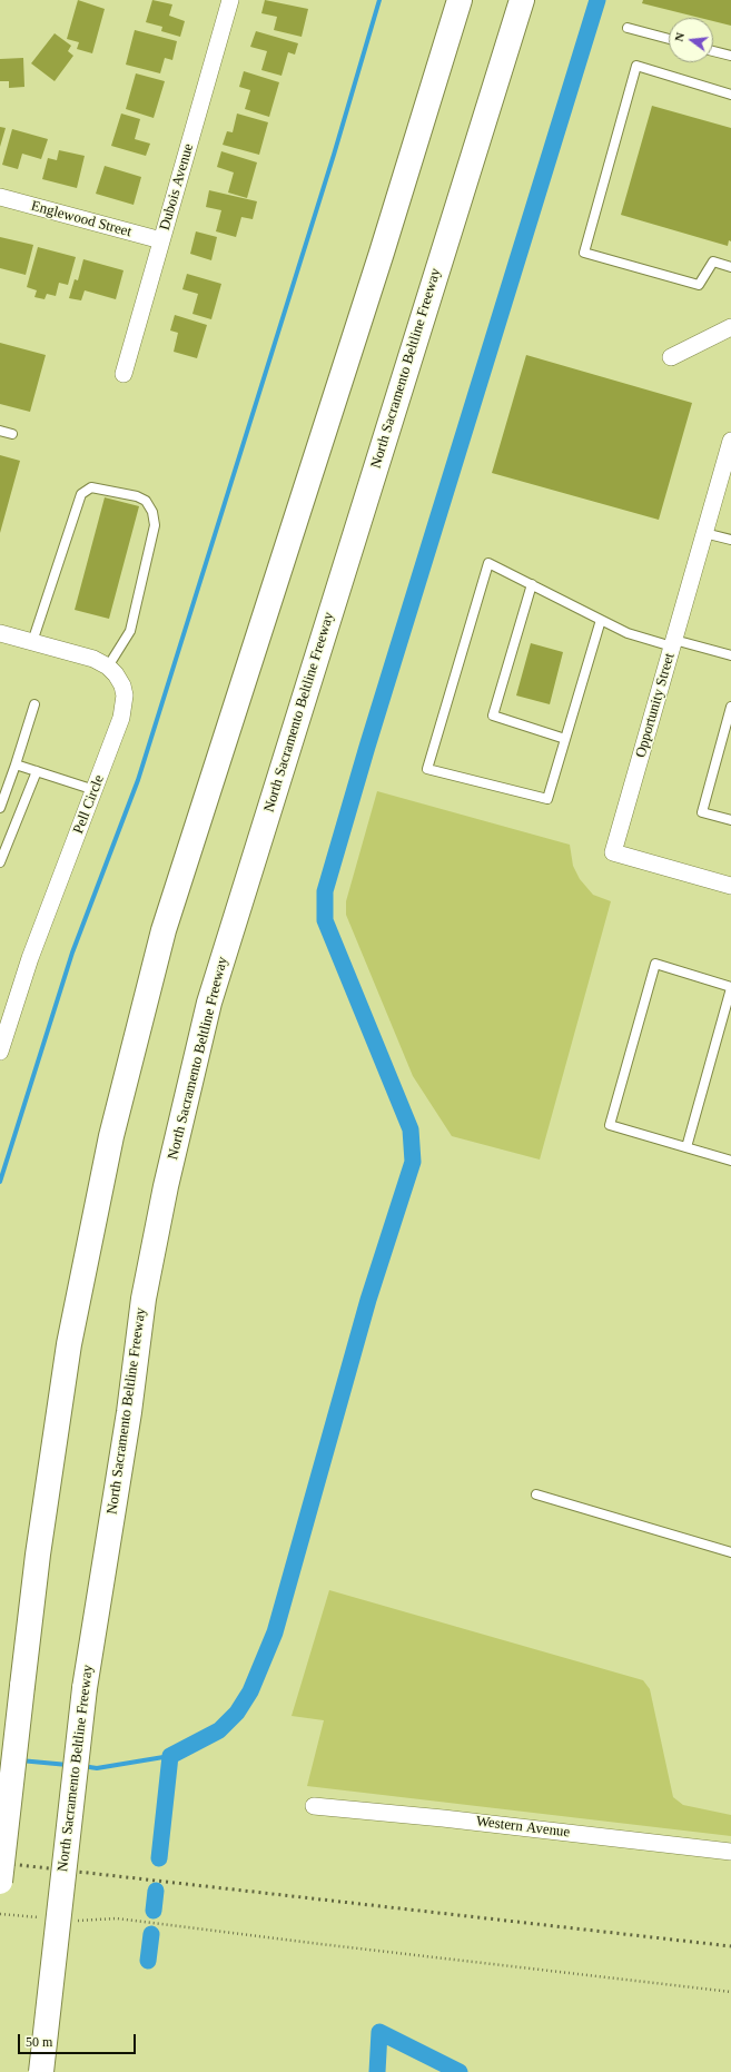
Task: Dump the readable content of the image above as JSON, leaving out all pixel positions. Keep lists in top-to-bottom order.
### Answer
{
  "streets": {
    "highway": ["North Sacramento Beltline Freeway"],
    "street": [
      "Dubois Avenue",
      "Englewood Street",
      "Opportunity Street",
      "Pell Circle",
      "Western Avenue"
    ]
  },
  "crossings": [
    ["Dubois Avenue", "Englewood Street"]
  ],
  "scale_bar": "50 m",
  "north": "left"
}
